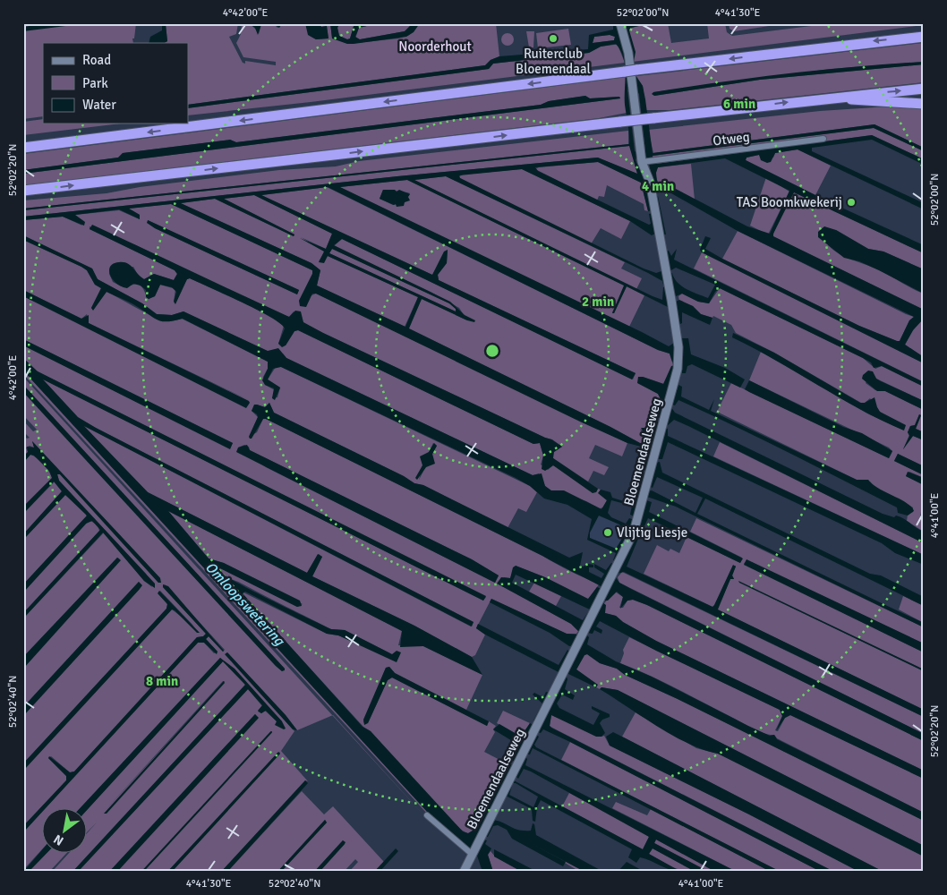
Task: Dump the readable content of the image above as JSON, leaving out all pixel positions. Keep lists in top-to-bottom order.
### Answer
{
  "streets": {
    "street": ["Otweg", "Bloemendaalseweg"]
  },
  "crossings": [
    ["Otweg", "Bloemendaalseweg"]
  ],
  "water": ["Omloopswetering"],
  "parks": ["Noorderhout"],
  "places": ["Ruiterclub Bloemendaal", "TAS Boomkwekerij", "Vlijtig Liesje"],
  "legend": ["Road", "Park", "Water"],
  "north": "bottom left",
  "coordinates": [
    "4°42'00\"E",
    "52°02'00\"N",
    "4°41'30\"E",
    "52°02'20\"N",
    "4°41'00\"E",
    "52°02'40\"N"
  ],
  "rings": [
    "6 min",
    "4 min",
    "2 min",
    "8 min"
  ]
}
